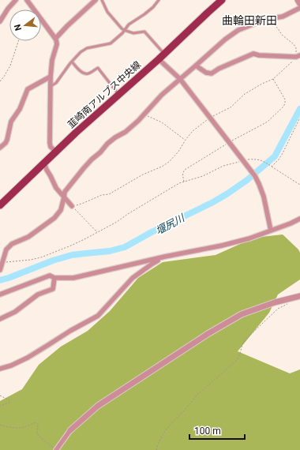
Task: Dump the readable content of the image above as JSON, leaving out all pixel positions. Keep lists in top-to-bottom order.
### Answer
{
  "streets": {
    "main road": ["韮崎南アルプス中央線"]
  },
  "districts": ["曲輪田新田"],
  "water": ["堰尻川"],
  "scale_bar": "100 m",
  "north": "left"
}
